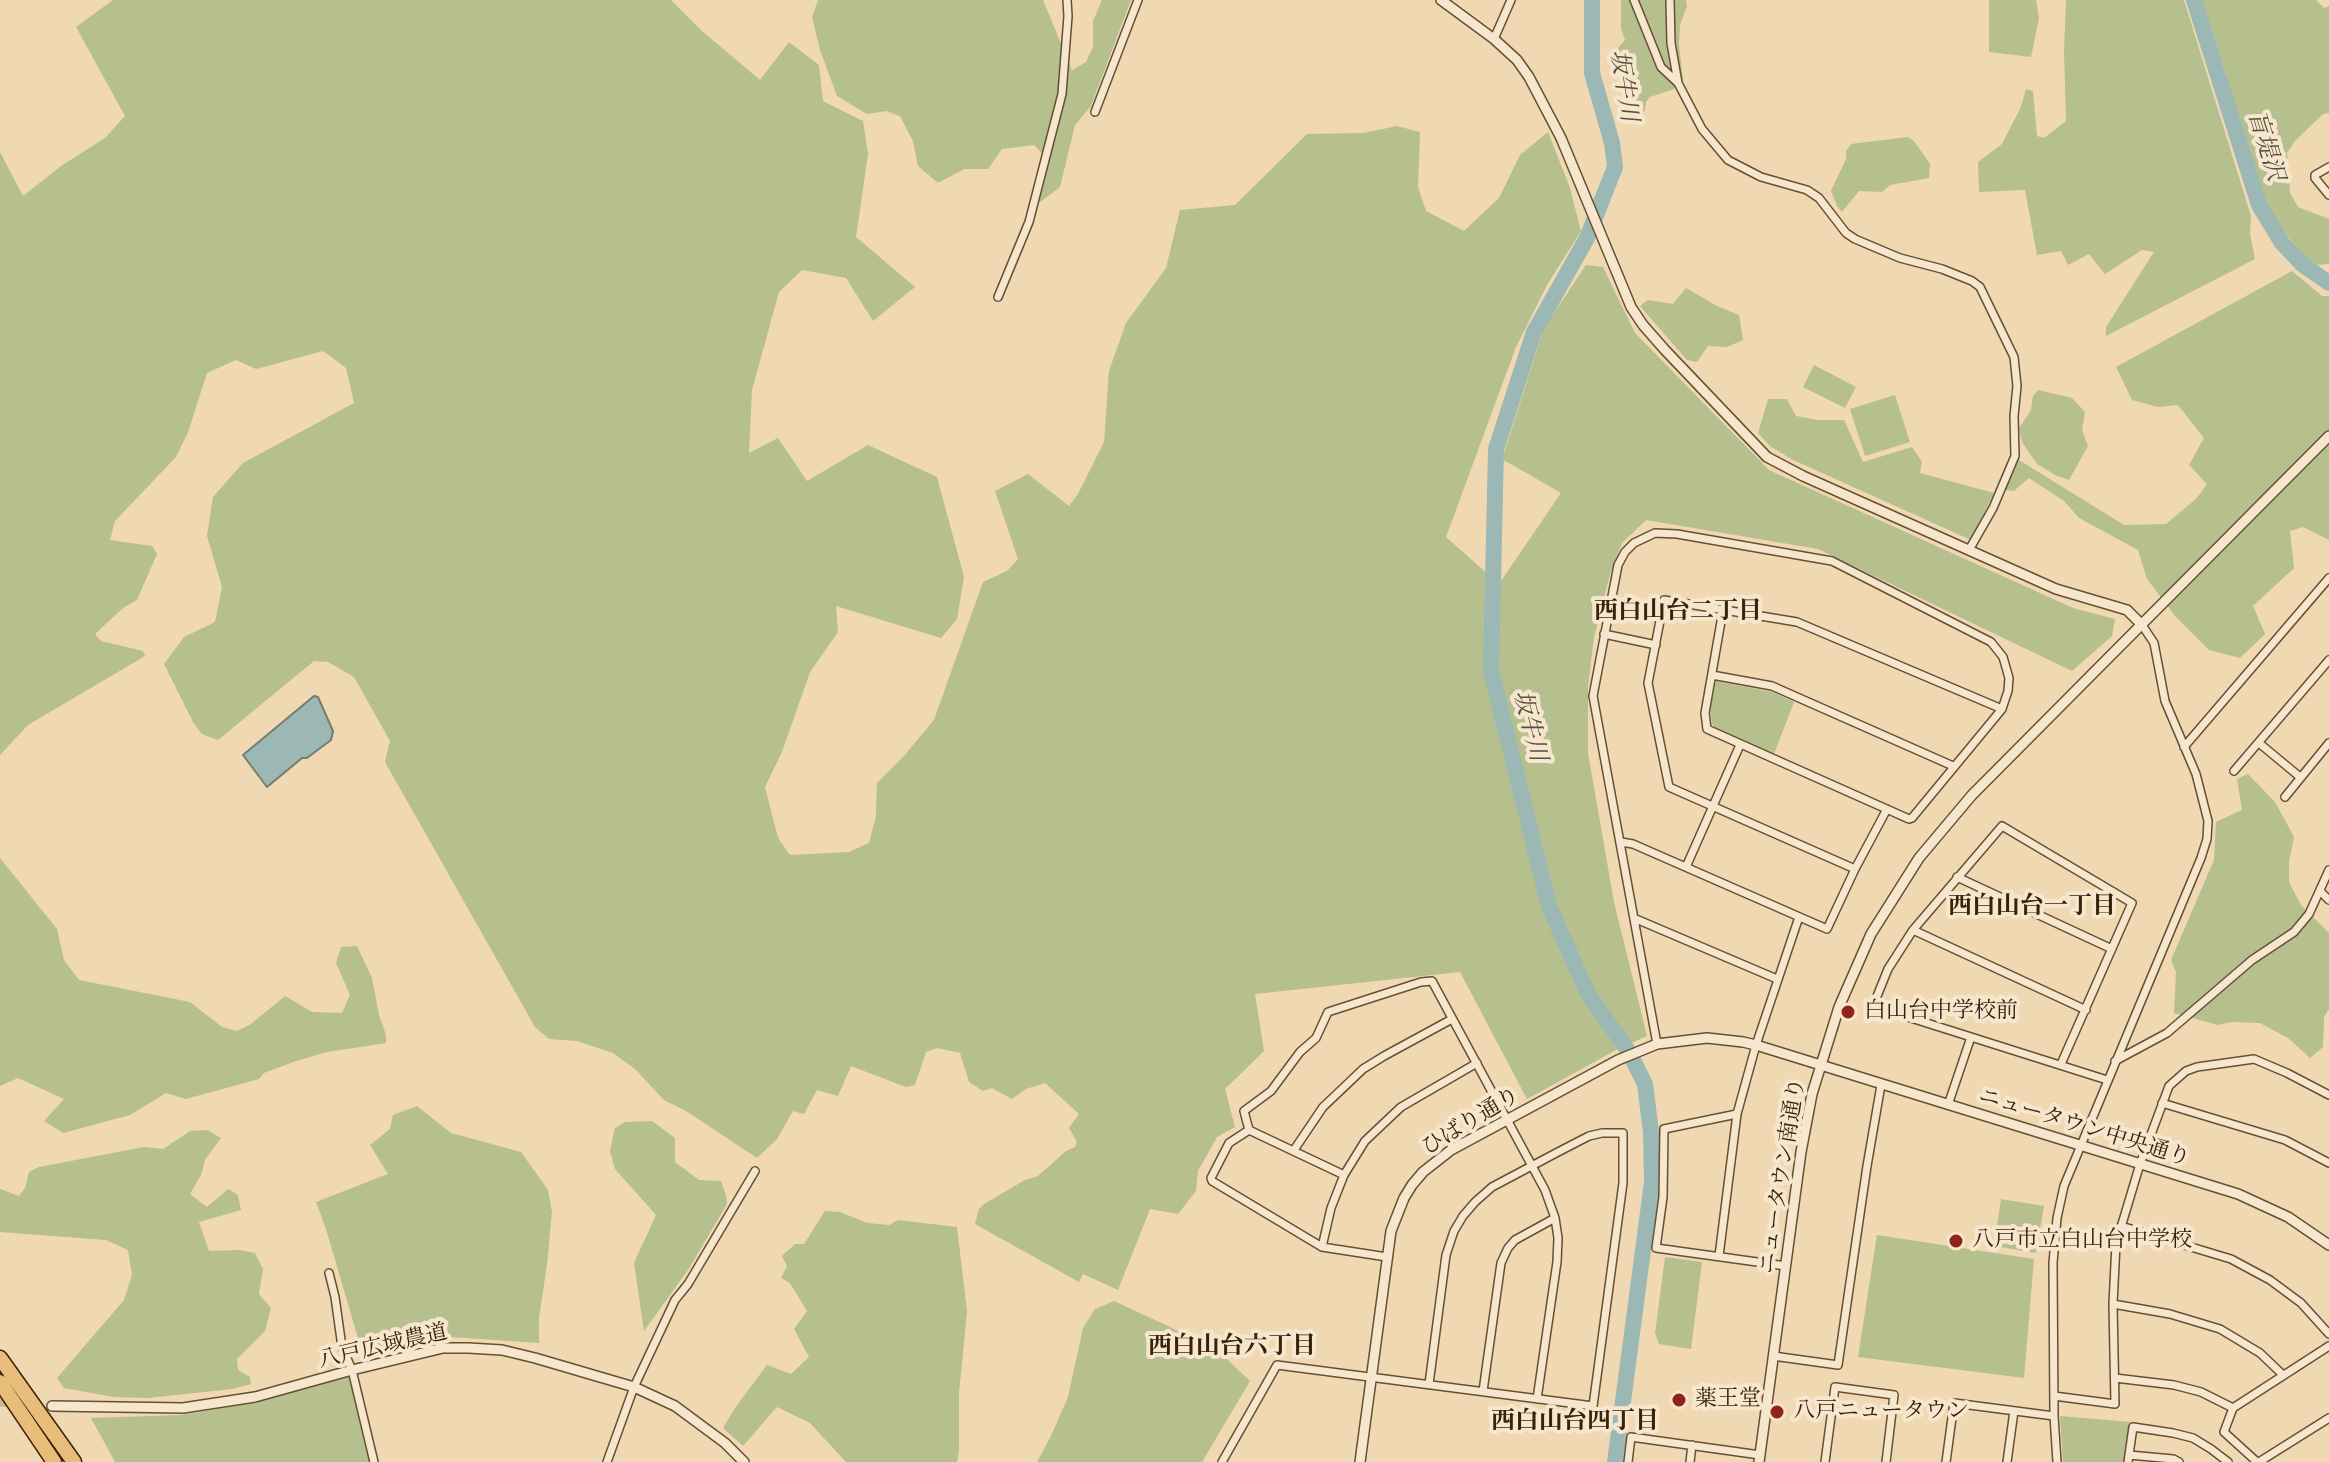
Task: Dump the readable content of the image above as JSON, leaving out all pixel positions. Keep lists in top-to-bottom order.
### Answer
{
  "streets": {
    "street": [
      "ひばり通り",
      "ニュータウン中央通り",
      "ニュータウン南通り",
      "八戸広域農道"
    ]
  },
  "crossings": [
    ["ひばり通り", "ニュータウン中央通り"],
    ["ひばり通り", "ニュータウン南通り"],
    ["ニュータウン中央通り", "ニュータウン南通り"]
  ],
  "districts": [
    "西白山台二丁目",
    "西白山台一丁目",
    "西白山台六丁目",
    "西白山台四丁目"
  ],
  "water": ["坂牛川", "盲堤沢"],
  "places": [
    "白山台中学校前",
    "八戸市立白山台中学校",
    "薬王堂",
    "八戸ニュータウン"
  ]
}
